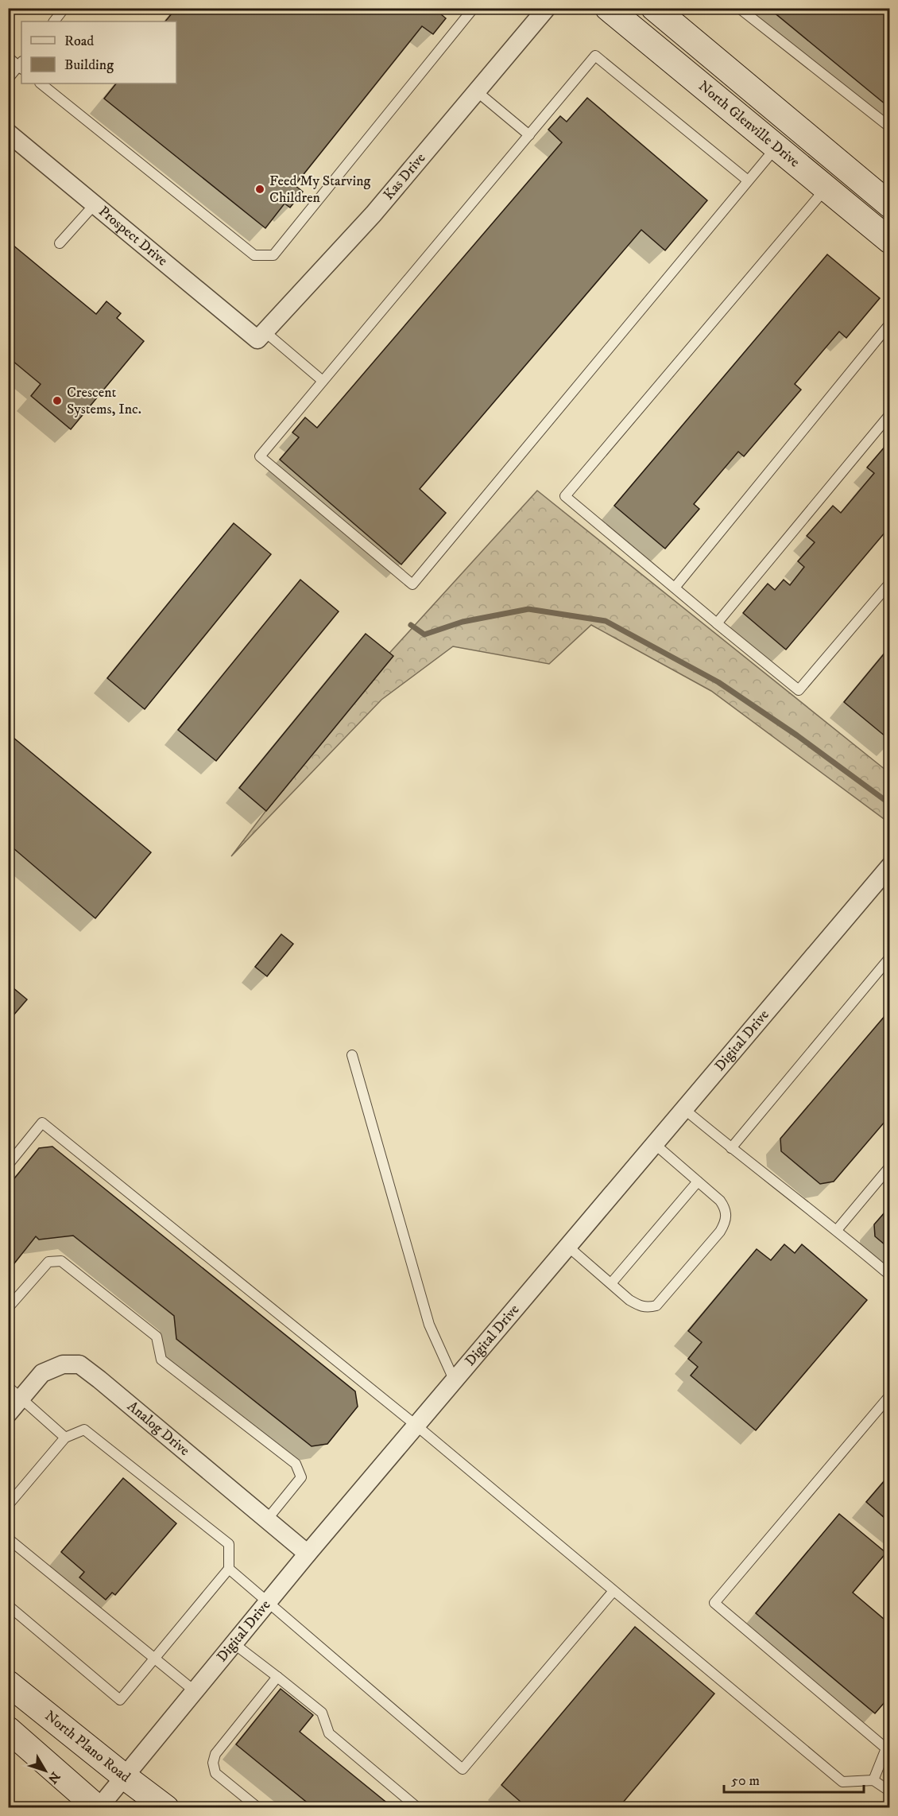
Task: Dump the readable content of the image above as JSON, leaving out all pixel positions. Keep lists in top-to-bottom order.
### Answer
{
  "streets": {
    "street": [
      "North Glenville Drive",
      "Kas Drive",
      "Prospect Drive",
      "Digital Drive",
      "Analog Drive",
      "North Plano Road"
    ]
  },
  "crossings": [
    ["Kas Drive", "Prospect Drive"],
    ["Digital Drive", "Analog Drive"],
    ["Digital Drive", "North Plano Road"]
  ],
  "places": ["Feed My Starving Children", "Crescent Systems, Inc."],
  "legend": ["Road", "Building"],
  "scale_bar": "50 m",
  "north": "bottom right"
}
